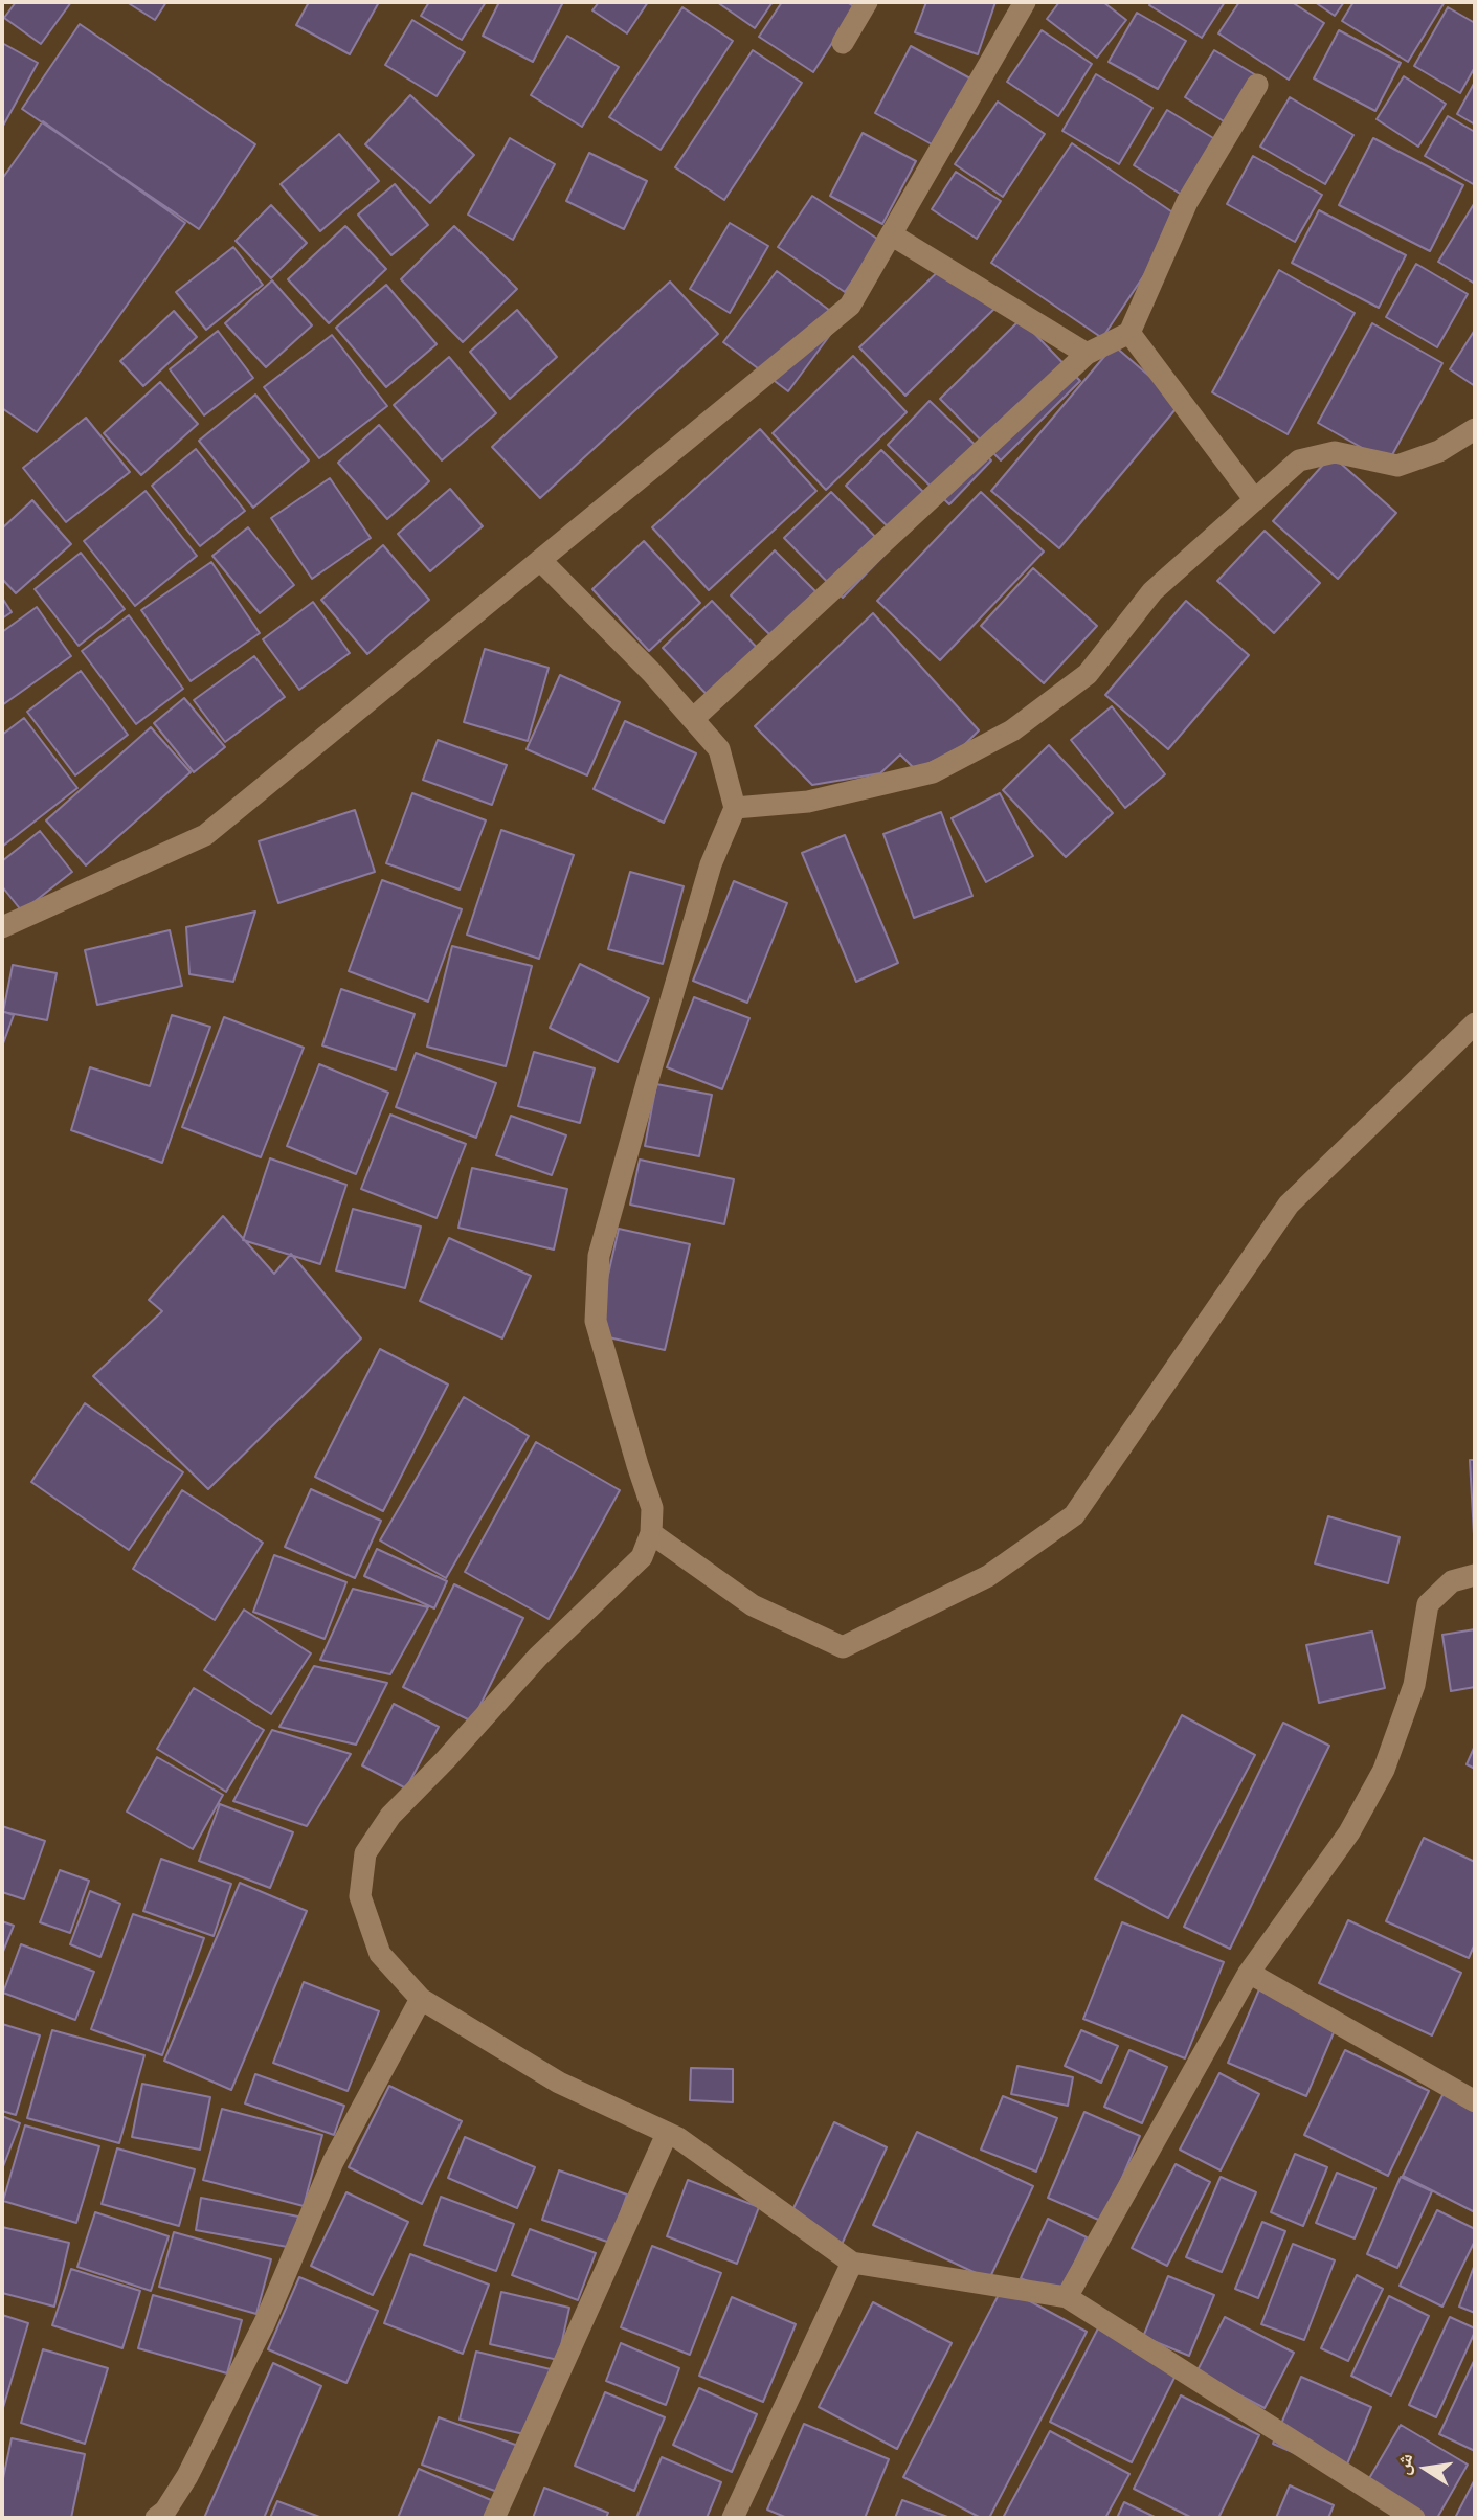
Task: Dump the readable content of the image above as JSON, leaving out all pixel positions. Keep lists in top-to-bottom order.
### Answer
{
  "north": "left"
}
